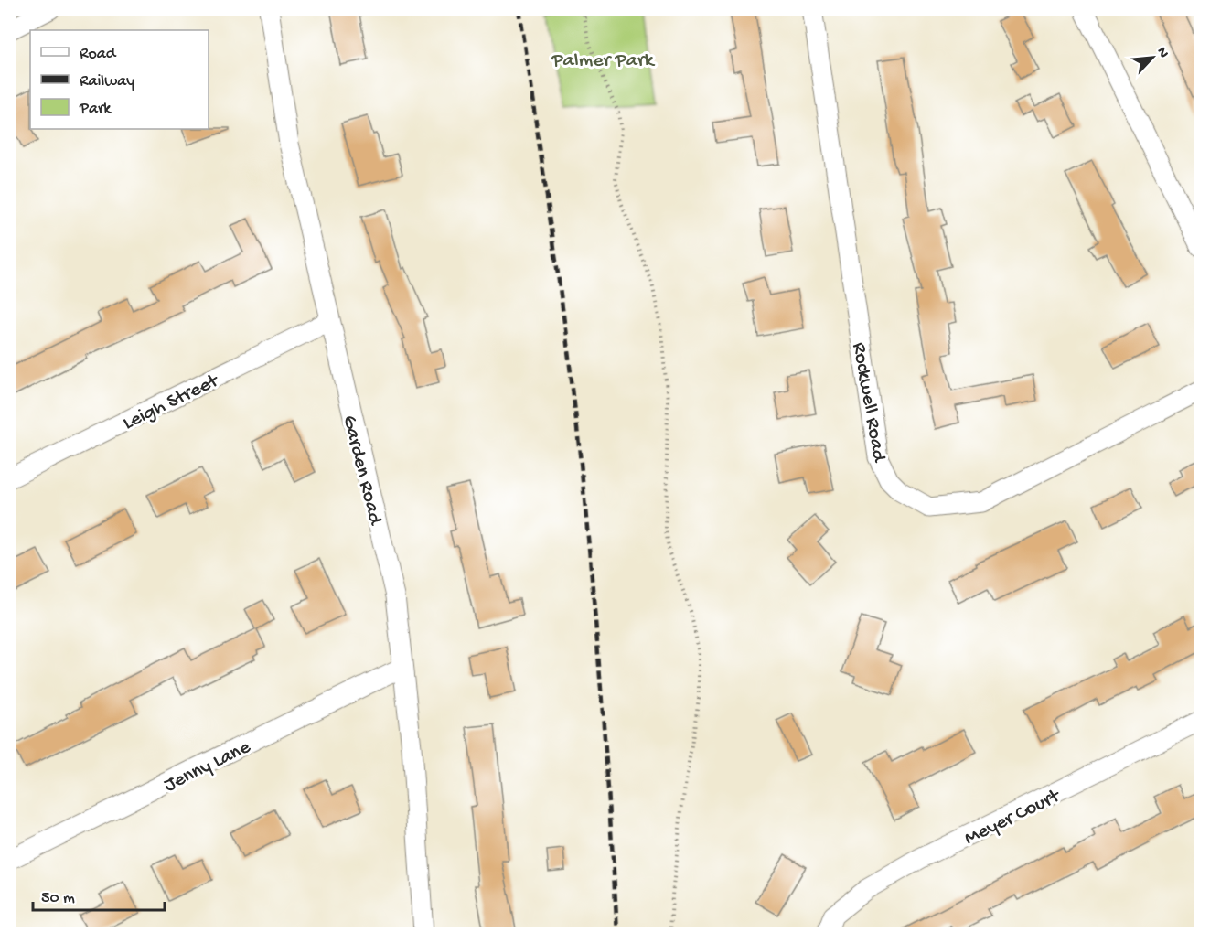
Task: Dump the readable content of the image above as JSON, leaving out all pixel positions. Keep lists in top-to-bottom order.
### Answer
{
  "streets": {
    "street": [
      "Leigh Street",
      "Rockwell Road",
      "Garden Road",
      "Jenny Lane",
      "Meyer Court"
    ]
  },
  "crossings": [
    ["Leigh Street", "Garden Road"],
    ["Garden Road", "Jenny Lane"]
  ],
  "parks": ["Palmer Park"],
  "legend": ["Road", "Railway", "Park"],
  "scale_bar": "50 m",
  "north": "top right"
}
